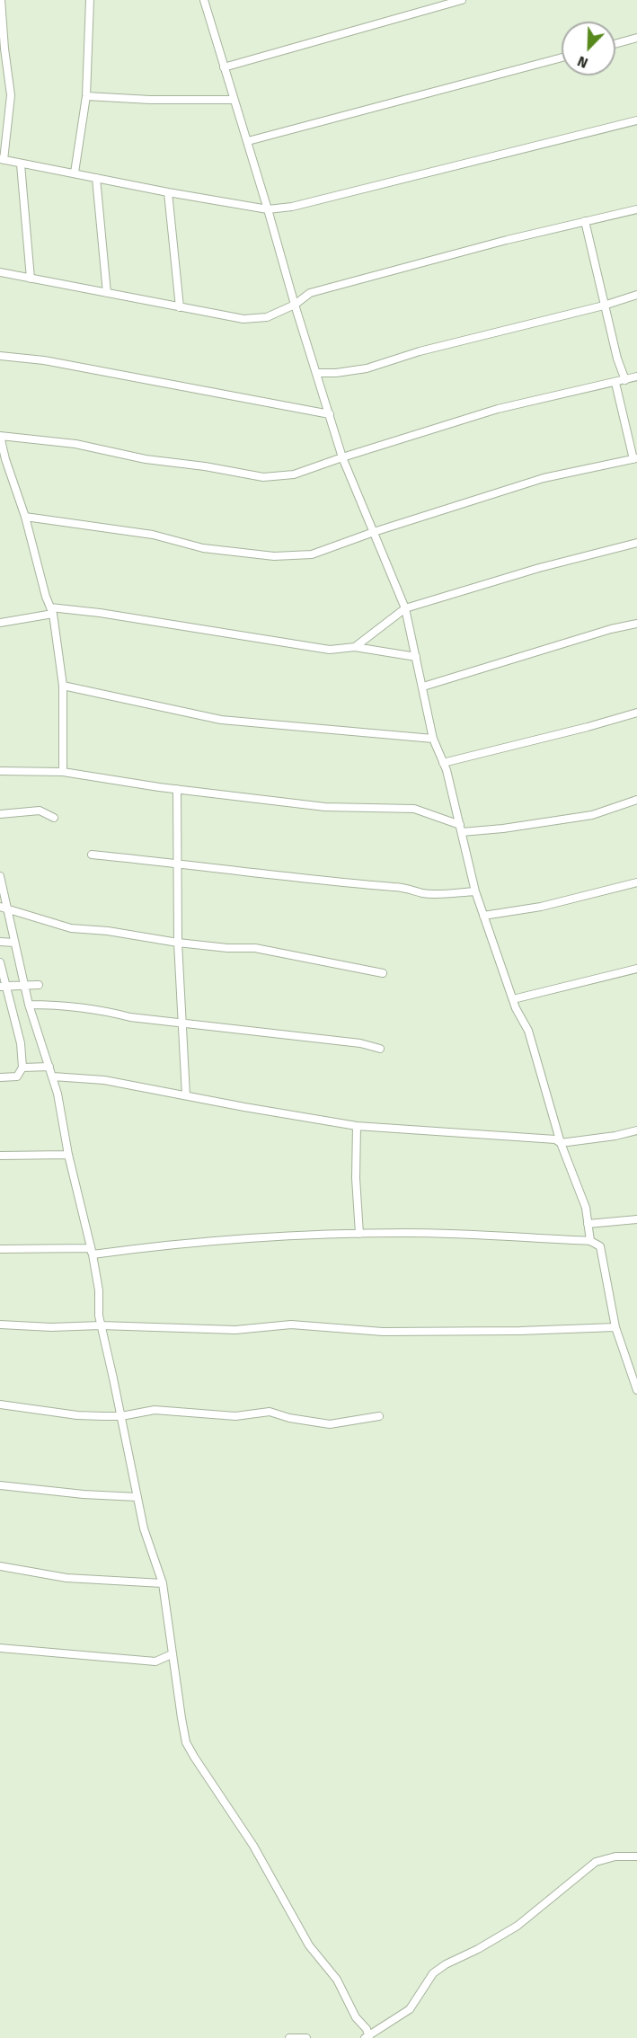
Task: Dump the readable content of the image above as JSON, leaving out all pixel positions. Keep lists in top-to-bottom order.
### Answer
{
  "north": "bottom left"
}
